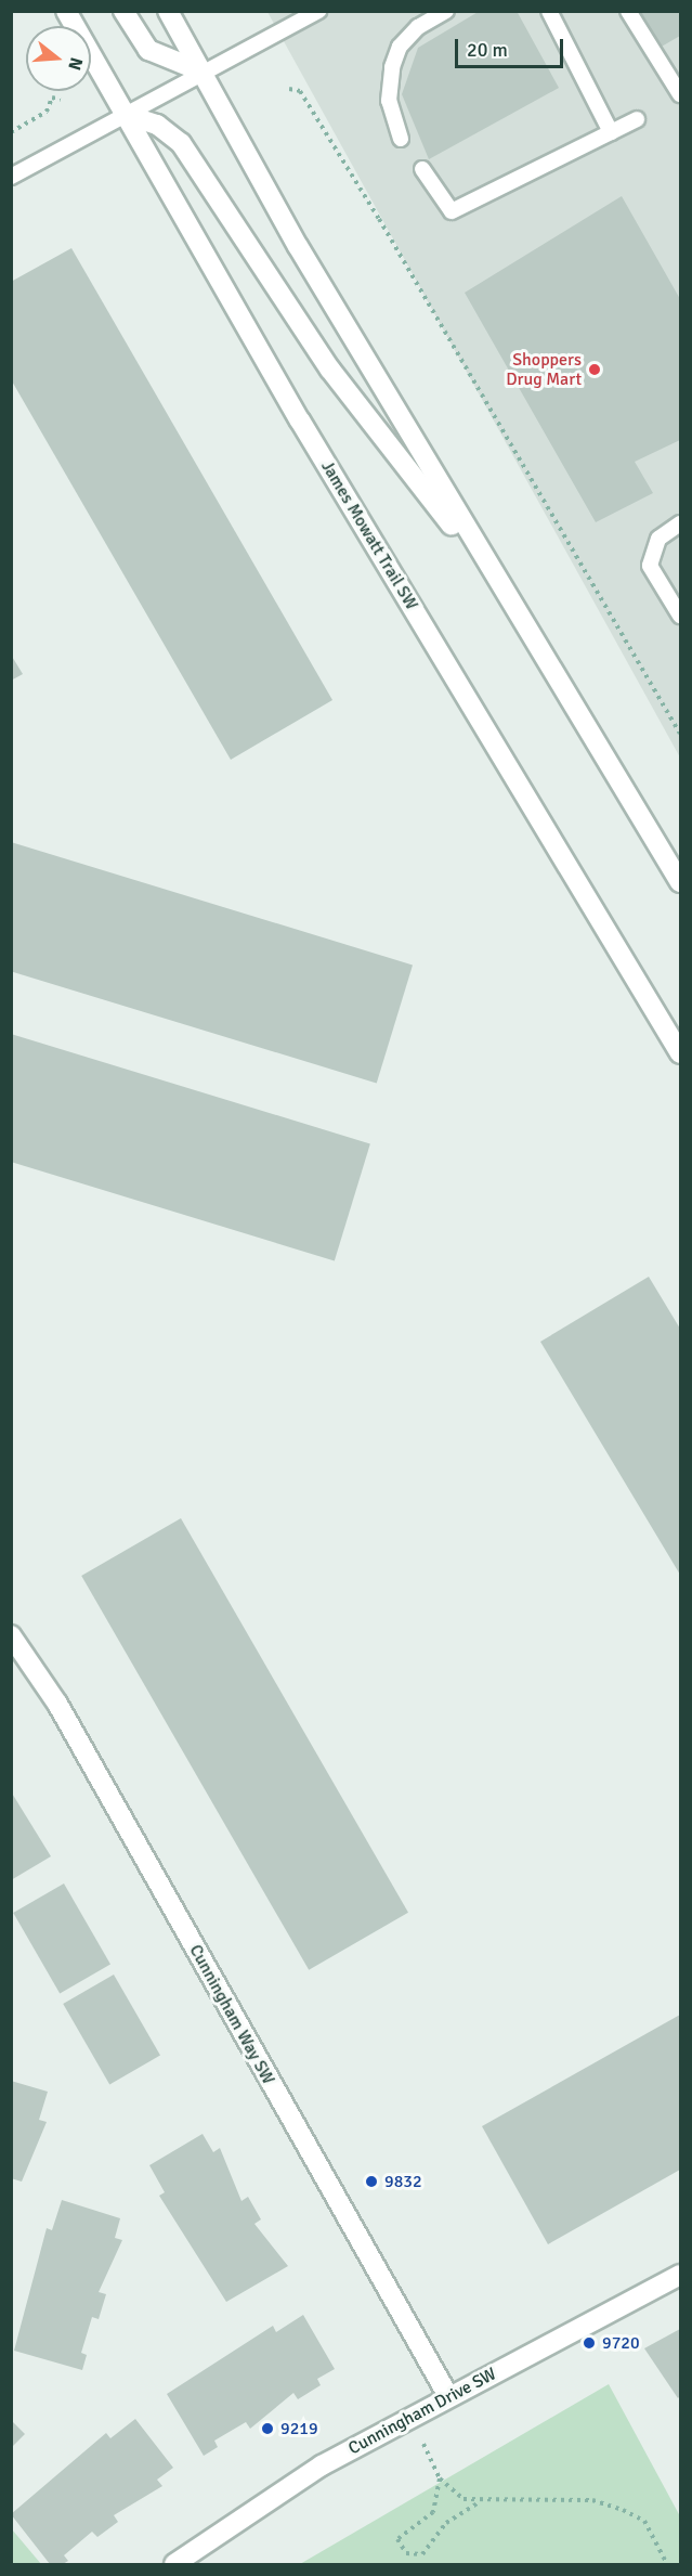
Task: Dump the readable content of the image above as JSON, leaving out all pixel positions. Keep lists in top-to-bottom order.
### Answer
{
  "streets": {
    "main road": ["James Mowatt Trail SW", "Cunningham Way SW", "Cunningham Drive SW"]
  },
  "crossings": [
    ["Cunningham Way SW", "Cunningham Drive SW"]
  ],
  "places": [
    "Shoppers Drug Mart",
    "9832",
    "9720",
    "9219"
  ],
  "scale_bar": "20 m",
  "north": "right"
}
